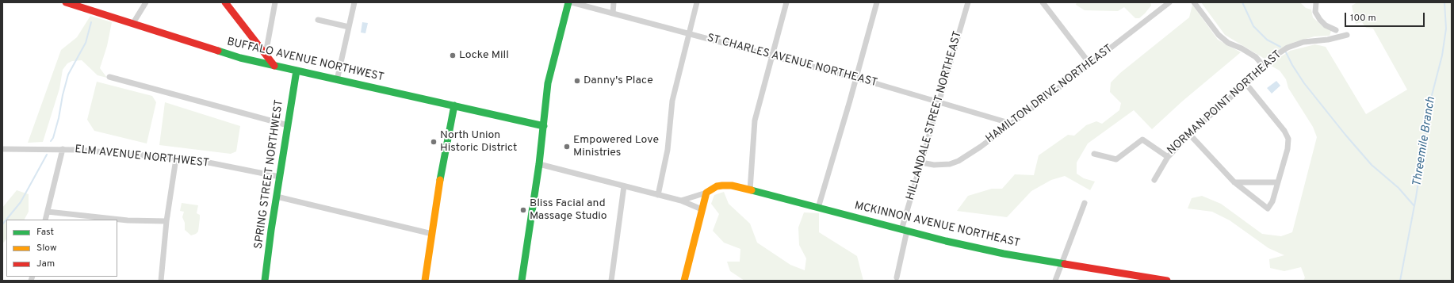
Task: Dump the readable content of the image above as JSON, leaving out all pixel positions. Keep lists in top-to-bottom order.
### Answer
{
  "streets": {
    "street": [
      "BUFFALO AVENUE NORTHWEST",
      "ST CHARLES AVENUE NORTHEAST",
      "HAMILTON DRIVE NORTHEAST",
      "NORMAN POINT NORTHEAST",
      "HILLANDALE STREET NORTHEAST",
      "ELM AVENUE NORTHWEST",
      "SPRING STREET NORTHWEST",
      "MCKINNON AVENUE NORTHEAST"
    ]
  },
  "crossings": [
    ["BUFFALO AVENUE NORTHWEST", "SPRING STREET NORTHWEST"],
    ["ST CHARLES AVENUE NORTHEAST", "HAMILTON DRIVE NORTHEAST"],
    ["ST CHARLES AVENUE NORTHEAST", "HILLANDALE STREET NORTHEAST"],
    ["HAMILTON DRIVE NORTHEAST", "HILLANDALE STREET NORTHEAST"],
    ["HILLANDALE STREET NORTHEAST", "MCKINNON AVENUE NORTHEAST"],
    ["ELM AVENUE NORTHWEST", "SPRING STREET NORTHWEST"]
  ],
  "water": ["Threemile Branch"],
  "places": [
    "Locke Mill",
    "Danny's Place",
    "North Union Historic District",
    "Empowered Love Ministries",
    "Bliss Facial and Massage Studio"
  ],
  "legend": ["Fast", "Slow", "Jam"],
  "scale_bar": "100 m"
}
